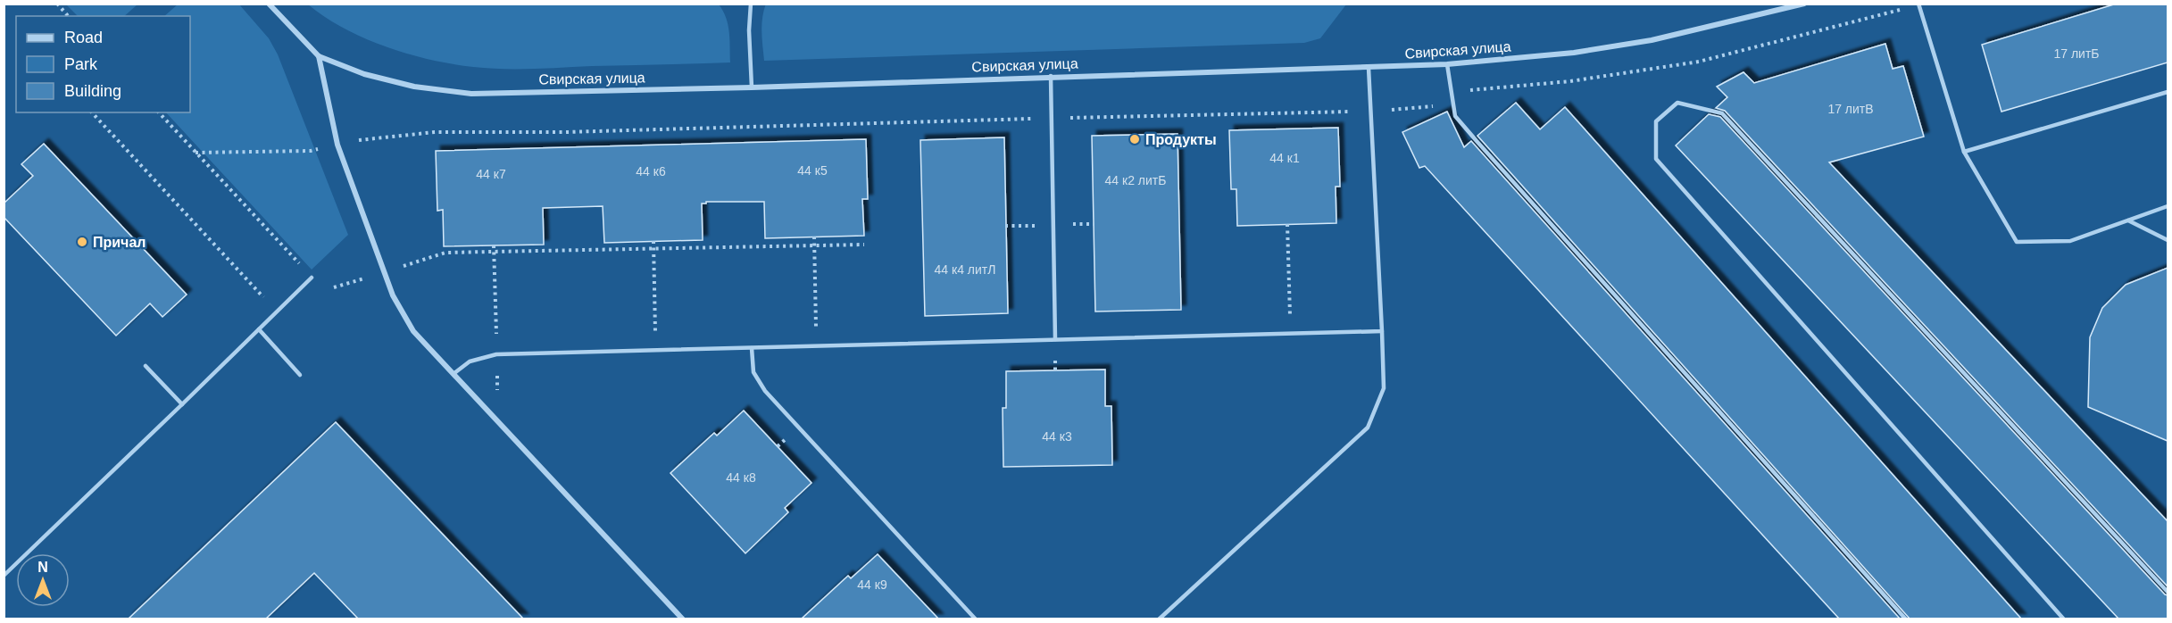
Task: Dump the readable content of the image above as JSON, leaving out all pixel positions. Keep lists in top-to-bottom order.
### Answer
{
  "streets": {
    "street": ["Свирская улица"]
  },
  "places": ["Продукты", "Причал"],
  "house_numbers": [
    "17 литБ",
    "17 литВ",
    "44 к1",
    "44 к5",
    "44 к6",
    "44 к7",
    "44 к2 литБ",
    "44 к4 литЛ",
    "44 к3",
    "44 к8",
    "44 к9"
  ],
  "legend": ["Road", "Park", "Building"],
  "north": "top"
}
